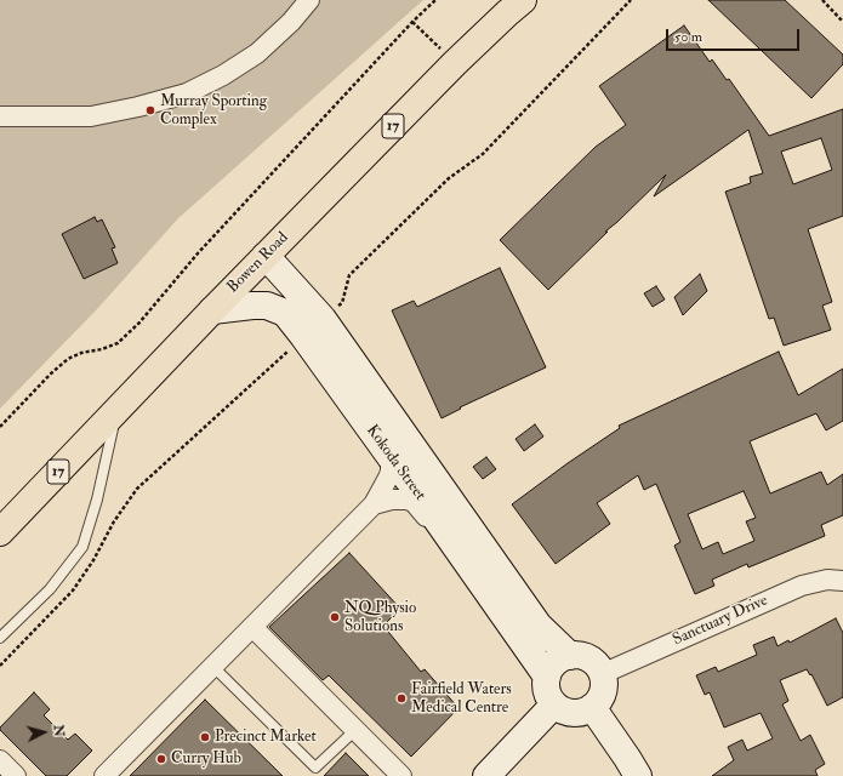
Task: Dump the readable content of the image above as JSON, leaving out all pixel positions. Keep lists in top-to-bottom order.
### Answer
{
  "streets": {
    "main road": ["17", "Bowen Road"],
    "street": ["Kokoda Street", "Sanctuary Drive"]
  },
  "crossings": [
    ["Bowen Road", "Kokoda Street"],
    ["Kokoda Street", "Sanctuary Drive"]
  ],
  "places": [
    "Murray Sporting Complex",
    "NQ Physio Solutions",
    "Fairfield Waters Medical Centre",
    "Precinct Market",
    "Curry Hub"
  ],
  "scale_bar": "50 m",
  "north": "right"
}
